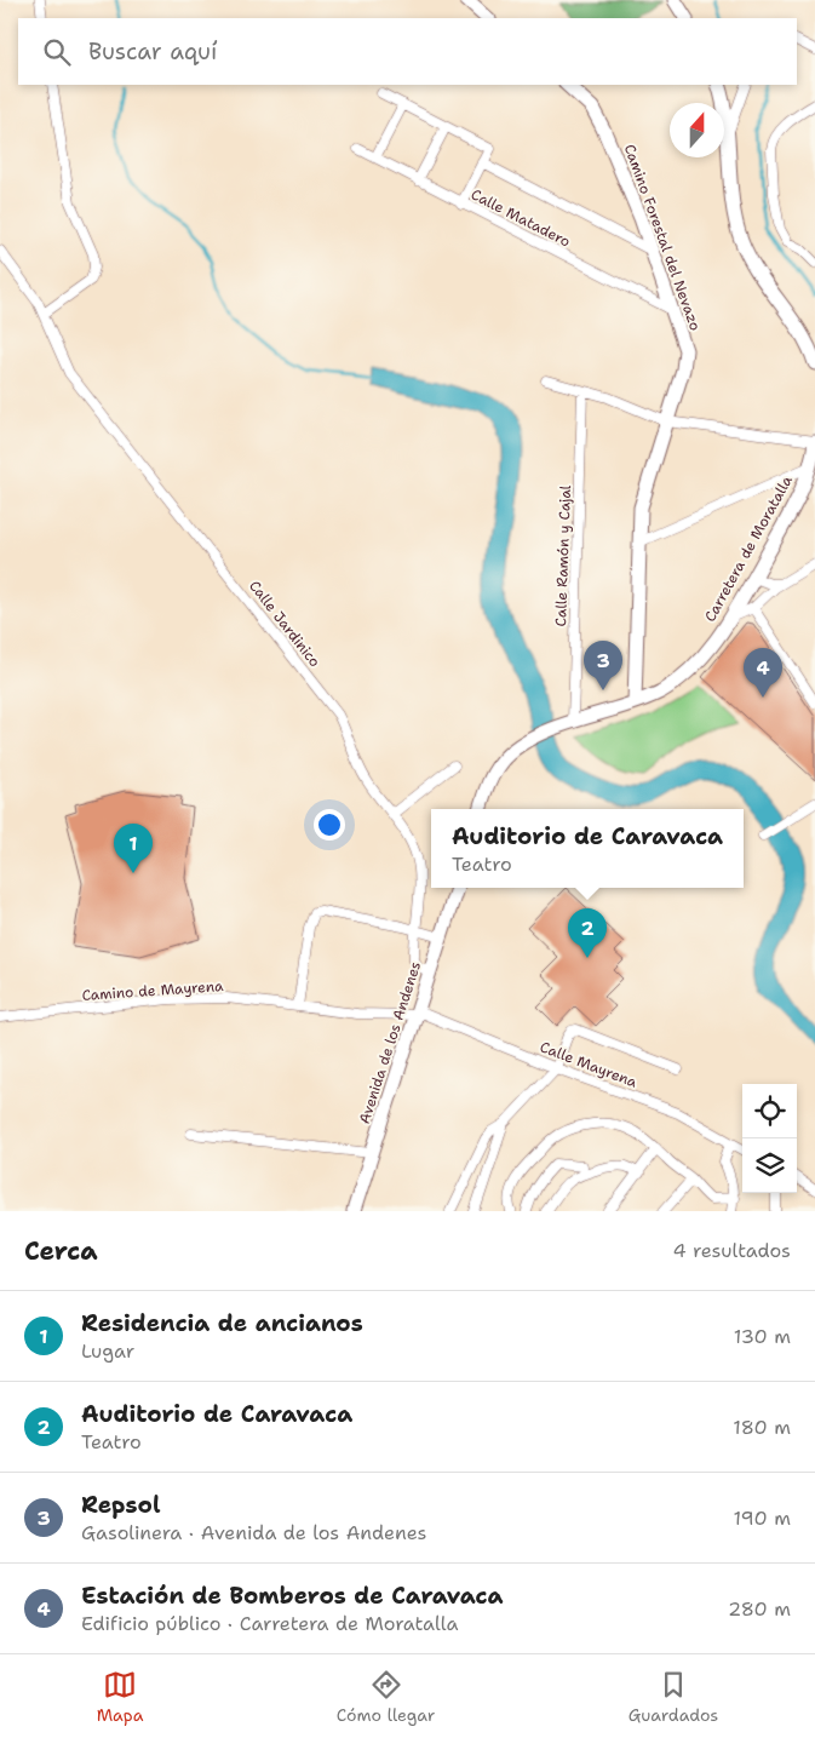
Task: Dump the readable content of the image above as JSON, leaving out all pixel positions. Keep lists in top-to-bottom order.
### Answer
{
  "streets": {
    "main road": ["Camino Forestal del Nevazo", "Carretera de Moratalla", "Avenida de los Andenes"],
    "street": [
      "Calle Matadero",
      "Calle Ramón y Cajal",
      "Calle Jardinico",
      "Camino de Mayrena",
      "Calle Mayrena"
    ]
  },
  "crossings": [
    ["Calle Matadero", "Camino Forestal del Nevazo"],
    ["Camino Forestal del Nevazo", "Carretera de Moratalla"],
    ["Calle Jardinico", "Avenida de los Andenes"],
    ["Camino de Mayrena", "Avenida de los Andenes"],
    ["Camino de Mayrena", "Calle Mayrena"],
    ["Avenida de los Andenes", "Calle Mayrena"]
  ],
  "north": "top",
  "page": {
    "search": "Buscar aquí",
    "pins": [
      "3",
      "4",
      "1",
      "2"
    ],
    "popup": ["Auditorio de Caravaca", "Teatro"],
    "heading": ["Cerca", "4 resultados"],
    "list": [
      {
        "mark": "1",
        "name": "Residencia de ancianos",
        "note": "Lugar",
        "value": "130 m"
      },
      {
        "mark": "2",
        "name": "Auditorio de Caravaca",
        "note": "Teatro",
        "value": "180 m"
      },
      {
        "mark": "3",
        "name": "Repsol",
        "note": "Gasolinera · Avenida de los Andenes",
        "value": "190 m"
      },
      {
        "mark": "4",
        "name": "Estación de Bomberos de Caravaca",
        "note": "Edificio público · Carretera de Moratalla",
        "value": "280 m"
      }
    ],
    "nav": ["Mapa", "Cómo llegar", "Guardados"]
  }
}
